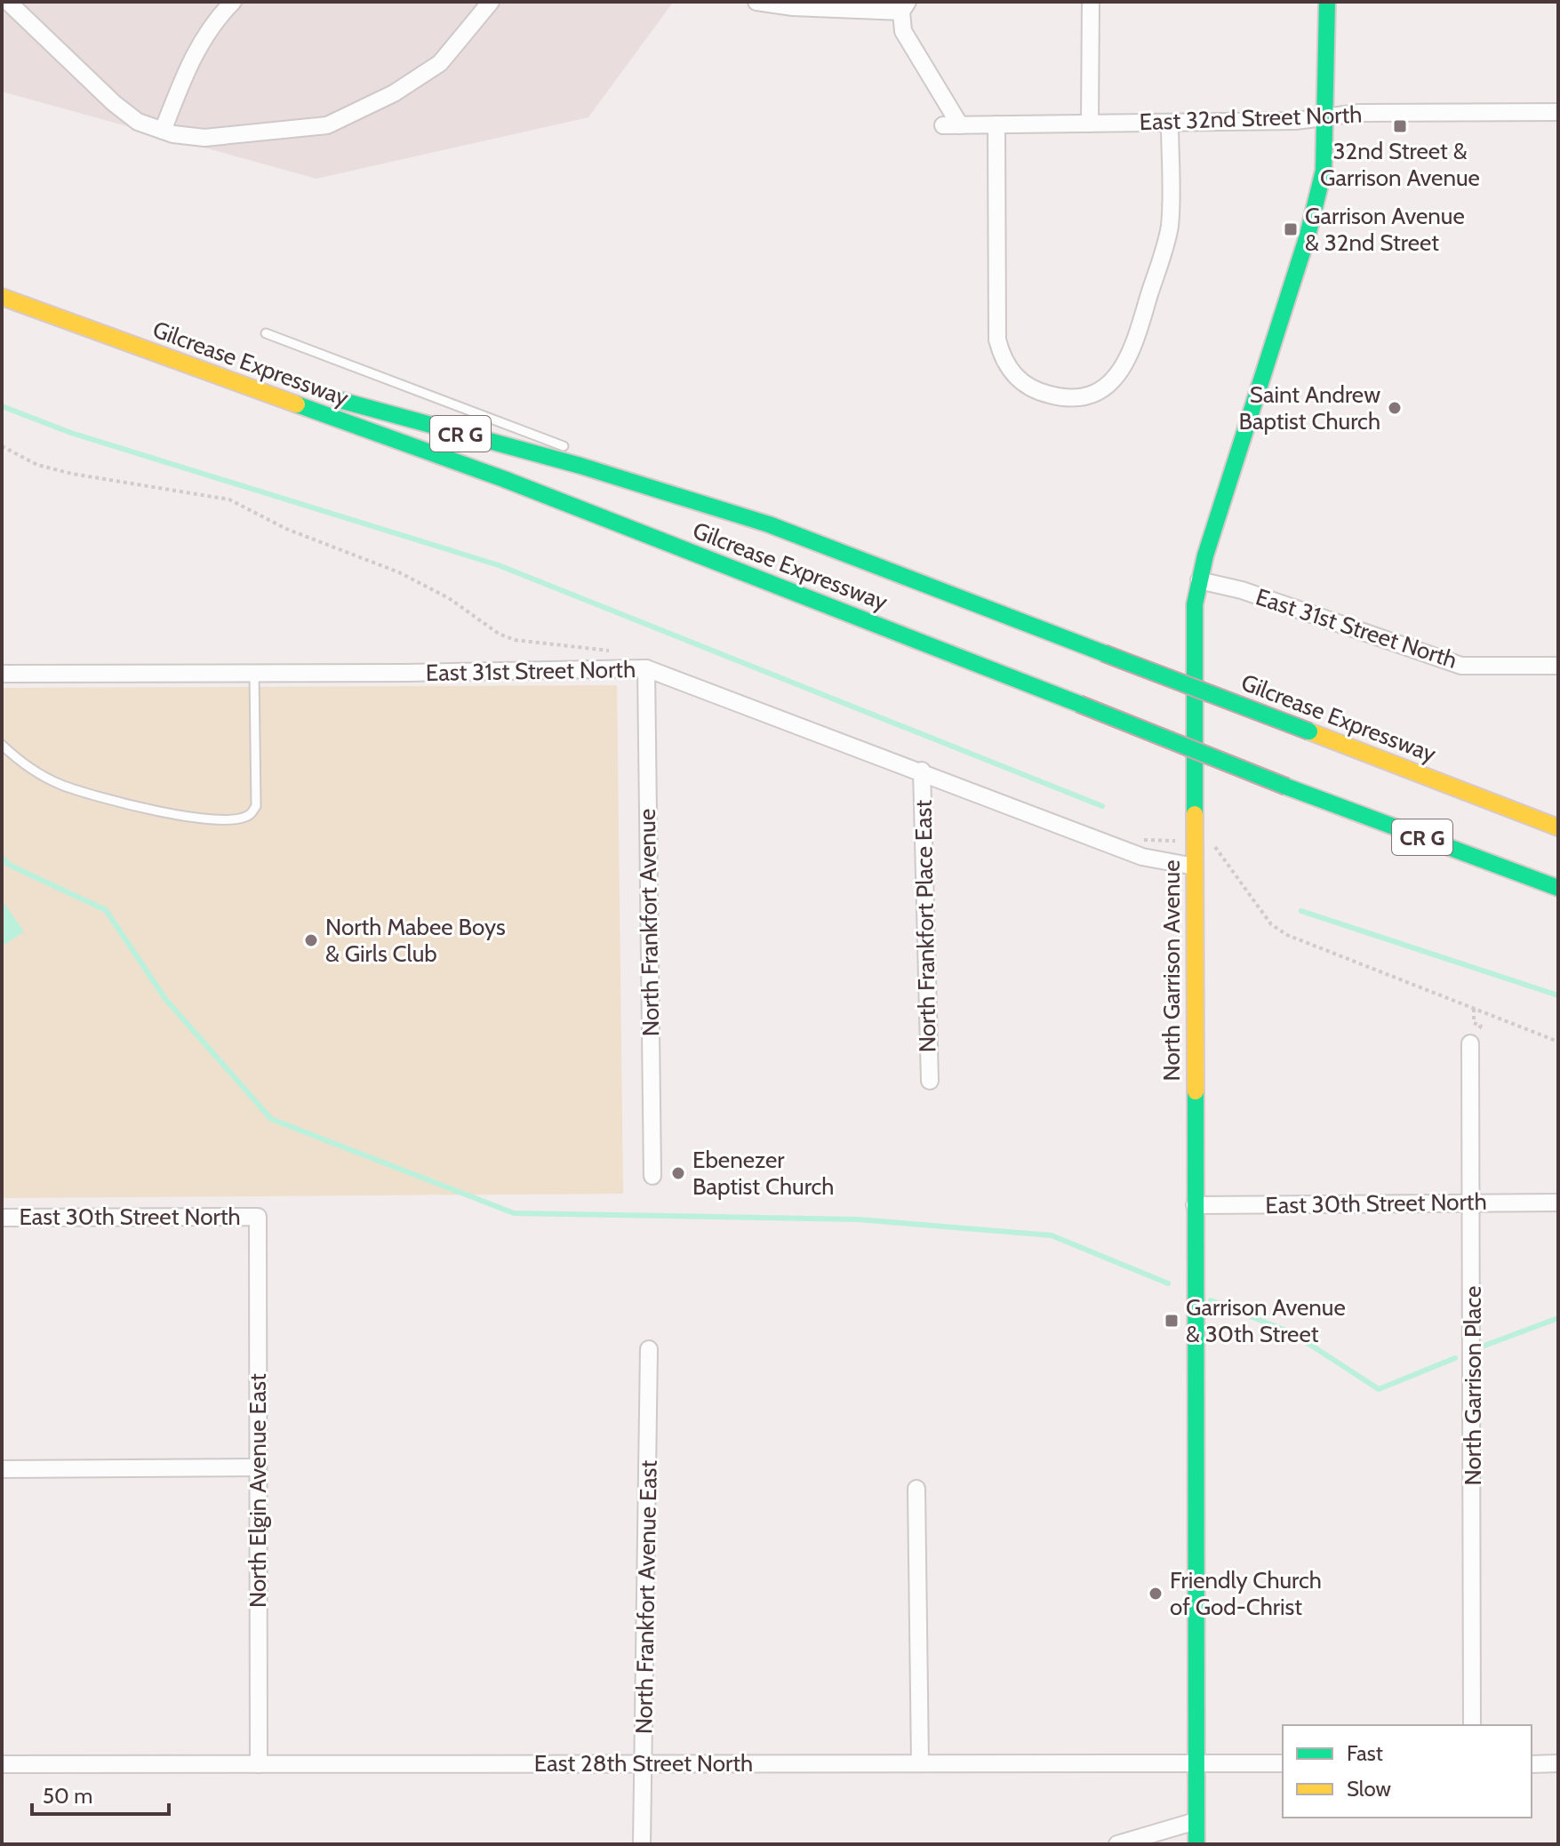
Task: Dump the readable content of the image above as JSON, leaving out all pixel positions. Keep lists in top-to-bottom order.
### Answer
{
  "streets": {
    "main road": ["Gilcrease Expressway", "CR G", "North Garrison Avenue"],
    "street": [
      "East 32nd Street North",
      "East 31st Street North",
      "North Frankfort Avenue",
      "North Frankfort Place East",
      "East 30th Street North",
      "North Garrison Place",
      "North Elgin Avenue East",
      "North Frankfort Avenue East",
      "East 28th Street North"
    ]
  },
  "crossings": [
    ["East 32nd Street North", "North Garrison Avenue"],
    ["Gilcrease Expressway", "CR G"],
    ["East 31st Street North", "North Frankfort Avenue"],
    ["East 31st Street North", "North Frankfort Place East"],
    ["East 31st Street North", "North Garrison Avenue"],
    ["North Garrison Avenue", "East 30th Street North"],
    ["North Garrison Avenue", "East 28th Street North"],
    ["East 30th Street North", "North Garrison Place"],
    ["East 30th Street North", "North Elgin Avenue East"],
    ["North Elgin Avenue East", "East 28th Street North"],
    ["North Frankfort Avenue East", "East 28th Street North"]
  ],
  "places": {
    "transit": ["32nd Street & Garrison Avenue", "Garrison Avenue & 32nd Street", "Garrison Avenue & 30th Street"],
    "other": [
      "Saint Andrew Baptist Church",
      "North Mabee Boys & Girls Club",
      "Ebenezer Baptist Church",
      "Friendly Church of God-Christ"
    ]
  },
  "legend": ["Fast", "Slow"],
  "scale_bar": "50 m"
}
